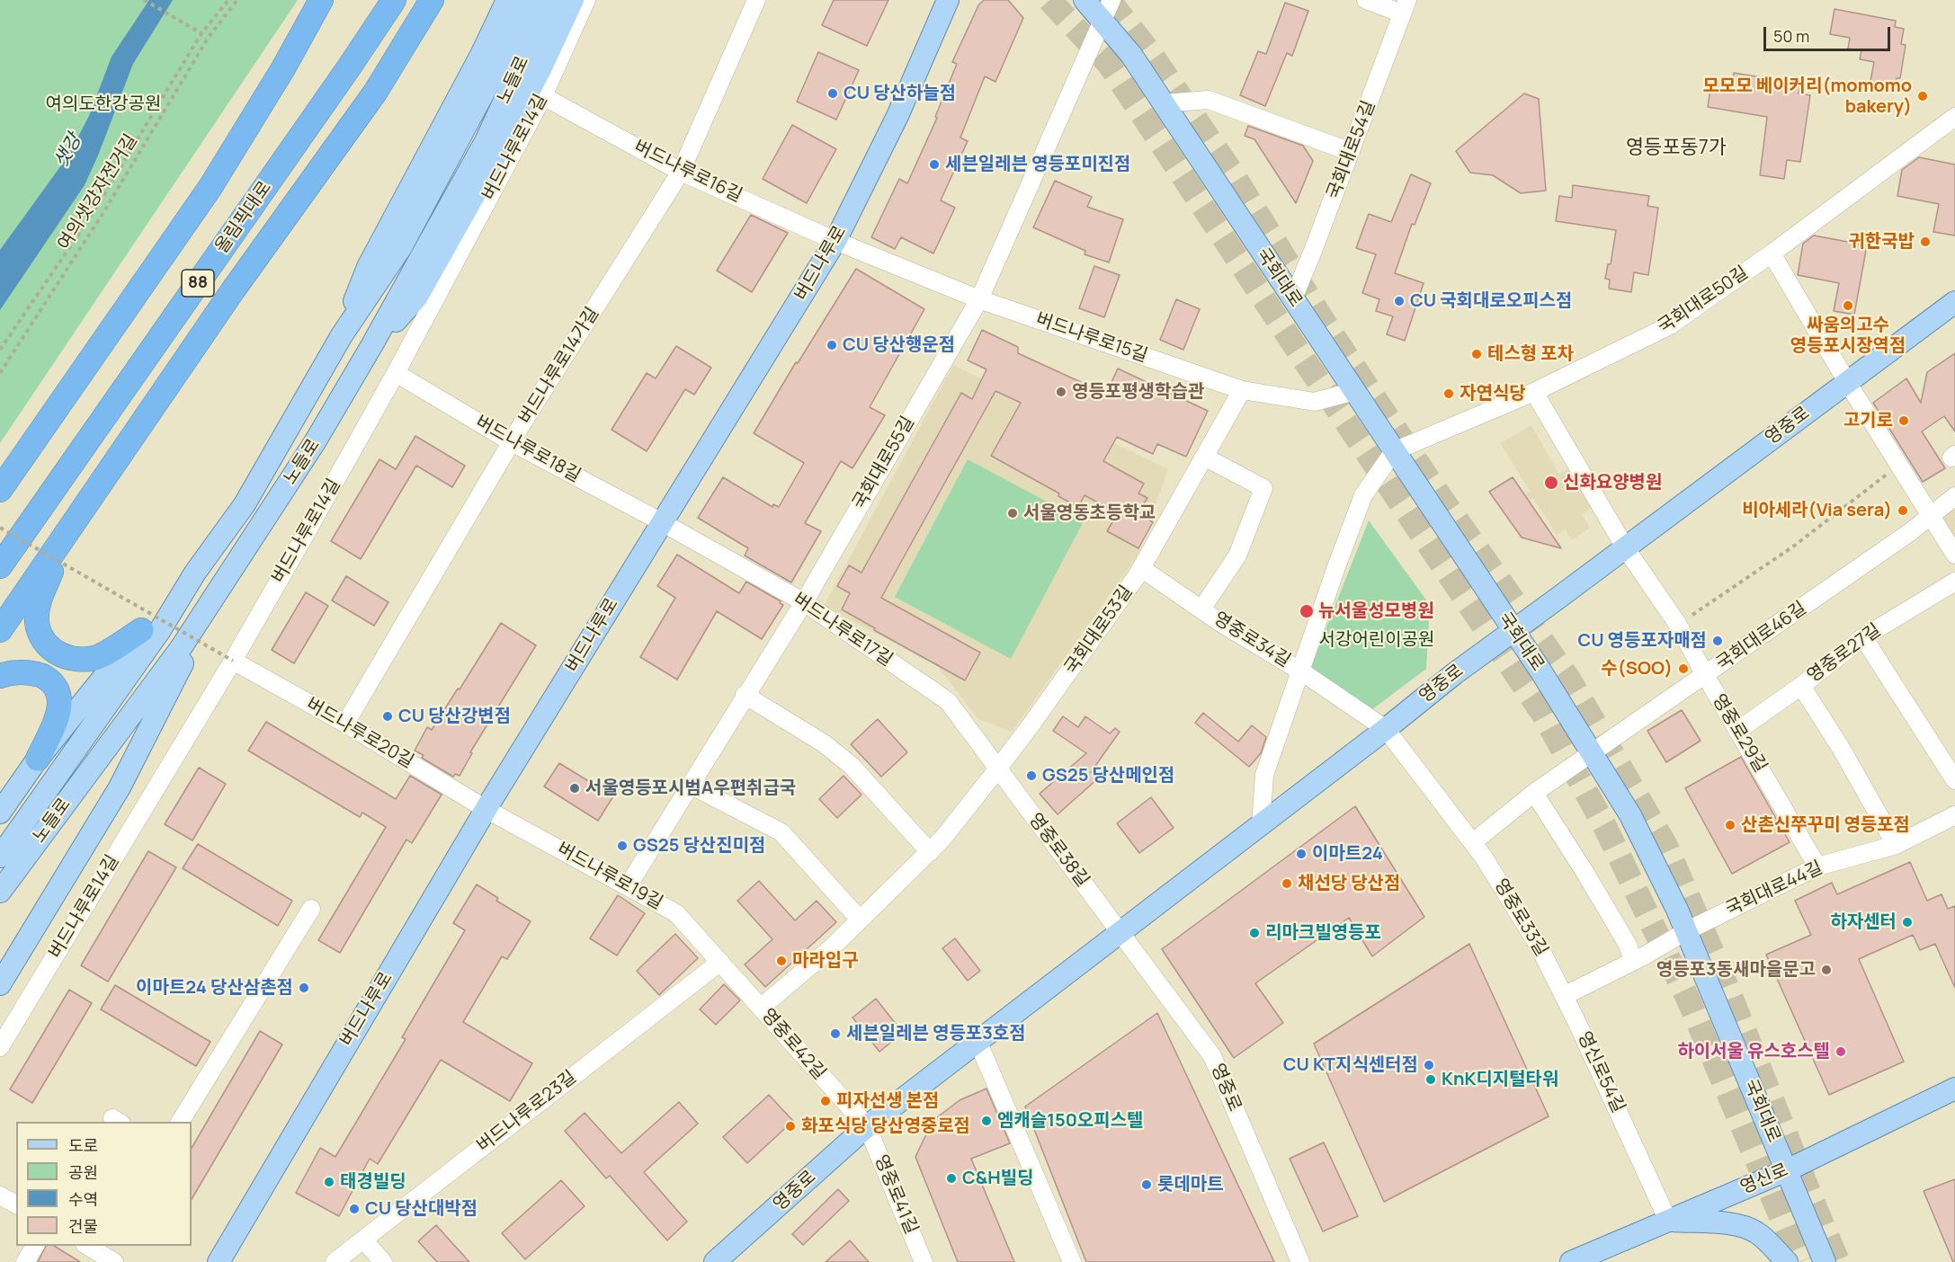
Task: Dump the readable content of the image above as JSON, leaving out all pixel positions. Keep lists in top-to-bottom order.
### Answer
{
  "streets": {
    "highway": ["올림픽대로", "88"],
    "main road": [
      "노들로",
      "버드나루로",
      "국회대로",
      "영중로",
      "영신로"
    ],
    "street": [
      "버드나루로14길",
      "국회대로54길",
      "버드나루로16길",
      "국회대로50길",
      "버드나루로15길",
      "버드나루로14가길",
      "버드나루로18길",
      "국회대로55길",
      "버드나루로17길",
      "국회대로53길",
      "국회대로46길",
      "영중로34길",
      "영중로27길",
      "버드나루로20길",
      "영중로29길",
      "영중로38길",
      "버드나루로19길",
      "국회대로44길",
      "영중로33길",
      "영중로42길",
      "영신로54길",
      "버드나루로23길",
      "영중로41길"
    ],
    "path": ["여의샛강자전거길"]
  },
  "crossings": [
    ["버드나루로14길", "버드나루로16길"],
    ["버드나루로14길", "버드나루로18길"],
    ["버드나루로14길", "버드나루로20길"],
    ["국회대로54길", "국회대로"],
    ["버드나루로16길", "버드나루로"],
    ["버드나루로16길", "버드나루로15길"],
    ["버드나루로16길", "버드나루로14가길"],
    ["버드나루로", "버드나루로15길"],
    ["버드나루로", "버드나루로18길"],
    ["버드나루로", "버드나루로17길"],
    ["버드나루로", "버드나루로20길"],
    ["버드나루로", "버드나루로19길"],
    ["국회대로", "국회대로50길"],
    ["국회대로", "버드나루로15길"],
    ["국회대로", "영중로"],
    ["국회대로", "국회대로55길"],
    ["국회대로", "국회대로46길"],
    ["국회대로", "영중로34길"],
    ["국회대로", "국회대로44길"],
    ["국회대로", "영신로"],
    ["국회대로50길", "영중로34길"],
    ["버드나루로15길", "국회대로55길"],
    ["버드나루로15길", "국회대로53길"],
    ["버드나루로14가길", "버드나루로18길"],
    ["버드나루로14가길", "버드나루로20길"],
    ["영중로", "영중로34길"],
    ["영중로", "영중로29길"],
    ["영중로", "영중로38길"],
    ["영중로", "영중로33길"],
    ["영중로", "영중로42길"],
    ["영중로", "영중로41길"],
    ["버드나루로18길", "버드나루로17길"],
    ["국회대로55길", "버드나루로17길"],
    ["국회대로55길", "버드나루로19길"],
    ["버드나루로17길", "국회대로53길"],
    ["버드나루로17길", "영중로38길"],
    ["국회대로53길", "영중로34길"],
    ["국회대로53길", "영중로38길"],
    ["국회대로53길", "영중로42길"],
    ["국회대로46길", "영중로29길"],
    ["영중로34길", "영중로33길"],
    ["영중로27길", "영중로29길"],
    ["버드나루로20길", "버드나루로19길"],
    ["영중로29길", "국회대로44길"],
    ["버드나루로19길", "영중로42길"],
    ["버드나루로19길", "버드나루로23길"],
    ["영중로33길", "영신로54길"],
    ["영중로42길", "버드나루로23길"],
    ["영중로42길", "영중로41길"],
    ["영신로54길", "영신로"]
  ],
  "districts": ["영등포동7가"],
  "water": ["샛강"],
  "parks": ["여의도한강공원", "서강어린이공원"],
  "places": [
    "CU 당산하늘점",
    "모모모 베이커리(momomo bakery)",
    "세븐일레븐 영등포미진점",
    "귀한국밥",
    "CU 국회대로오피스점",
    "싸움의고수 영등포시장역점",
    "CU 당산행운점",
    "테스형 포차",
    "영등포평생학습관",
    "자연식당",
    "고기로",
    "신화요양병원",
    "비아세라(Via sera)",
    "서울영동초등학교",
    "뉴서울성모병원",
    "CU 영등포자매점",
    "수(SOO)",
    "CU 당산강변점",
    "GS25 당산메인점",
    "서울영등포시범A우편취급국",
    "산촌신쭈꾸미 영등포점",
    "GS25 당산진미점",
    "이마트24",
    "채선당 당산점",
    "하자센터",
    "리마크빌영등포",
    "마라입구",
    "영등포3동새마을문고",
    "이마트24 당산삼촌점",
    "세븐일레븐 영등포3호점",
    "하이서울 유스호스텔",
    "CU KT지식센터점",
    "KnK디지털타워",
    "피자선생 본점",
    "엠캐슬150오피스텔",
    "화포식당 당산영중로점",
    "C&H빌딩",
    "태경빌딩",
    "롯데마트",
    "CU 당산대박점"
  ],
  "legend": [
    "도로",
    "공원",
    "수역",
    "건물"
  ],
  "scale_bar": "50 m"
}
